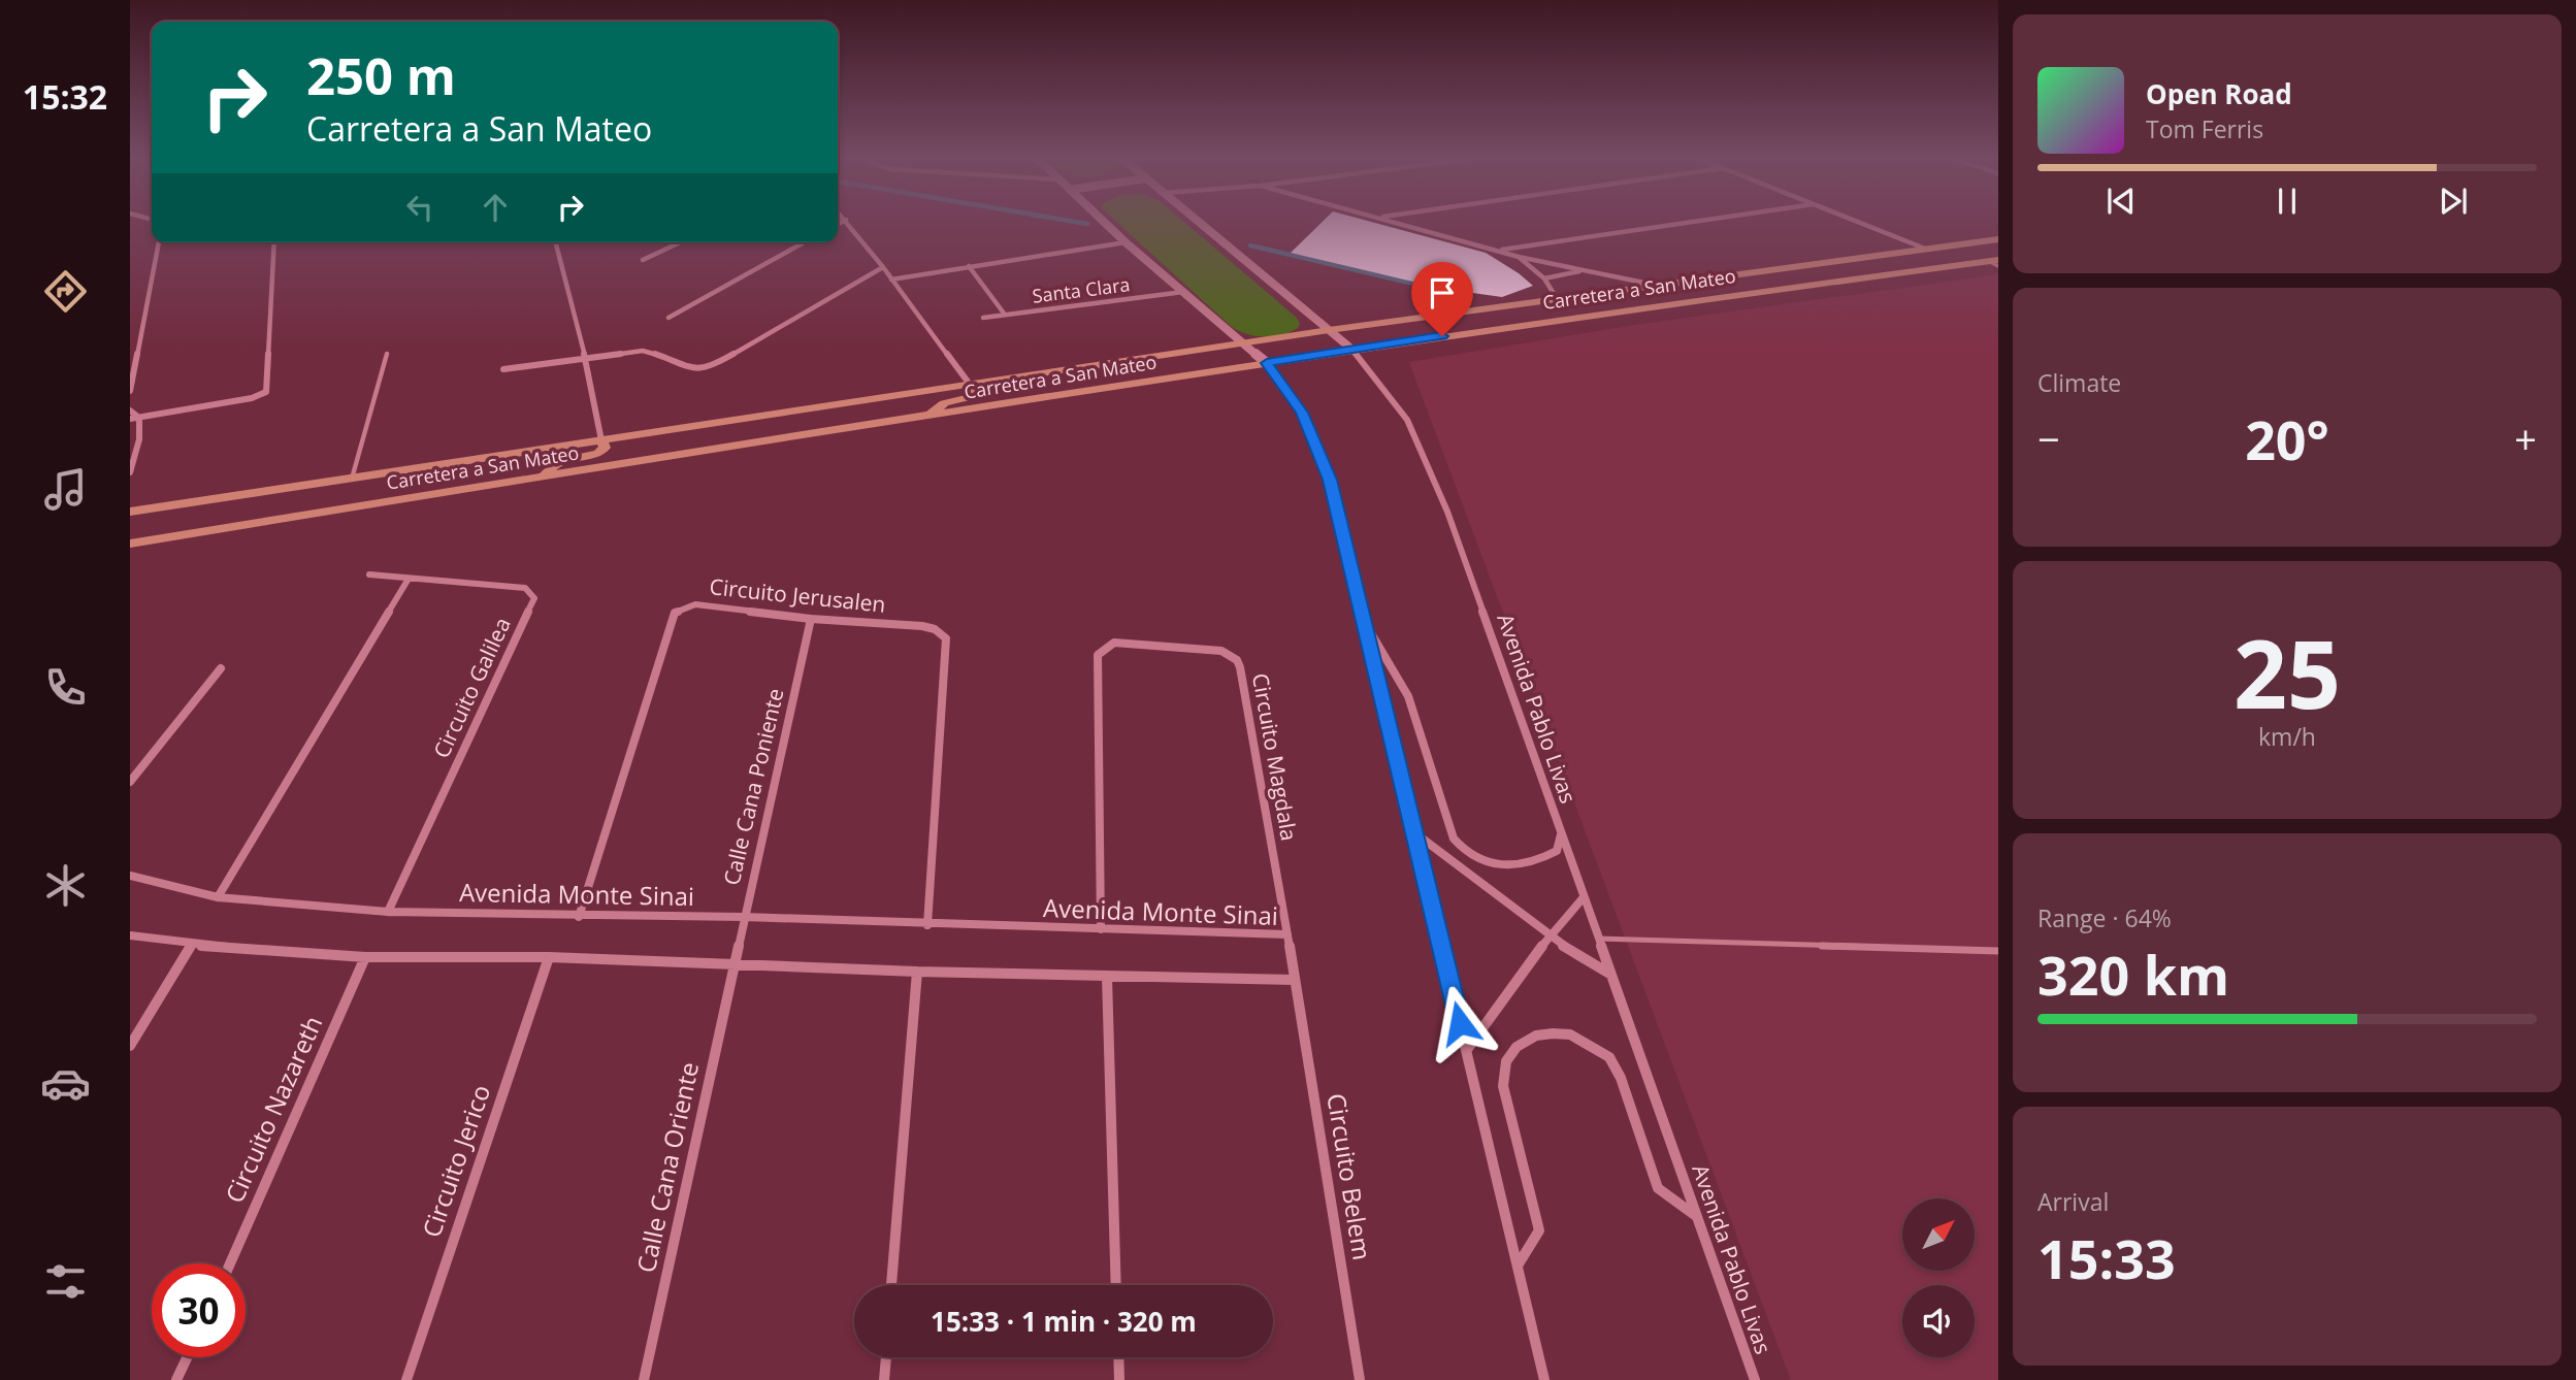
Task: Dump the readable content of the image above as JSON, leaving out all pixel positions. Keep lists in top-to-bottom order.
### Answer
{
  "streets": {
    "main road": ["Carretera a San Mateo"],
    "street": [
      "Santa Clara",
      "Circuito Jerusalen",
      "Circuito Galilea",
      "Avenida Pablo Livas",
      "Circuito Magdala",
      "Calle Cana Poniente",
      "Avenida Monte Sinai",
      "Circuito Nazareth",
      "Circuito Jerico",
      "Calle Cana Oriente",
      "Circuito Belem"
    ]
  },
  "crossings": [
    ["Carretera a San Mateo", "Avenida Pablo Livas"],
    ["Circuito Jerusalen", "Calle Cana Poniente"],
    ["Circuito Jerusalen", "Avenida Monte Sinai"],
    ["Circuito Galilea", "Avenida Monte Sinai"],
    ["Circuito Magdala", "Avenida Monte Sinai"],
    ["Calle Cana Poniente", "Avenida Monte Sinai"],
    ["Calle Cana Poniente", "Calle Cana Oriente"],
    ["Avenida Monte Sinai", "Circuito Belem"]
  ],
  "north": "top right",
  "page": {
    "tabs": "15:32",
    "turn": ["250 m", "Carretera a San Mateo"],
    "song": ["Open Road", "Tom Ferris"],
    "tile": [
      "Climate",
      ["25", "km/h"],
      ["Range · 64%", "320 km"],
      ["Arrival", "15:33"]
    ],
    "heat": ["−", "20°", "+"],
    "limit": "30",
    "trip": "15:33 · 1 min · 320 m"
  }
}
